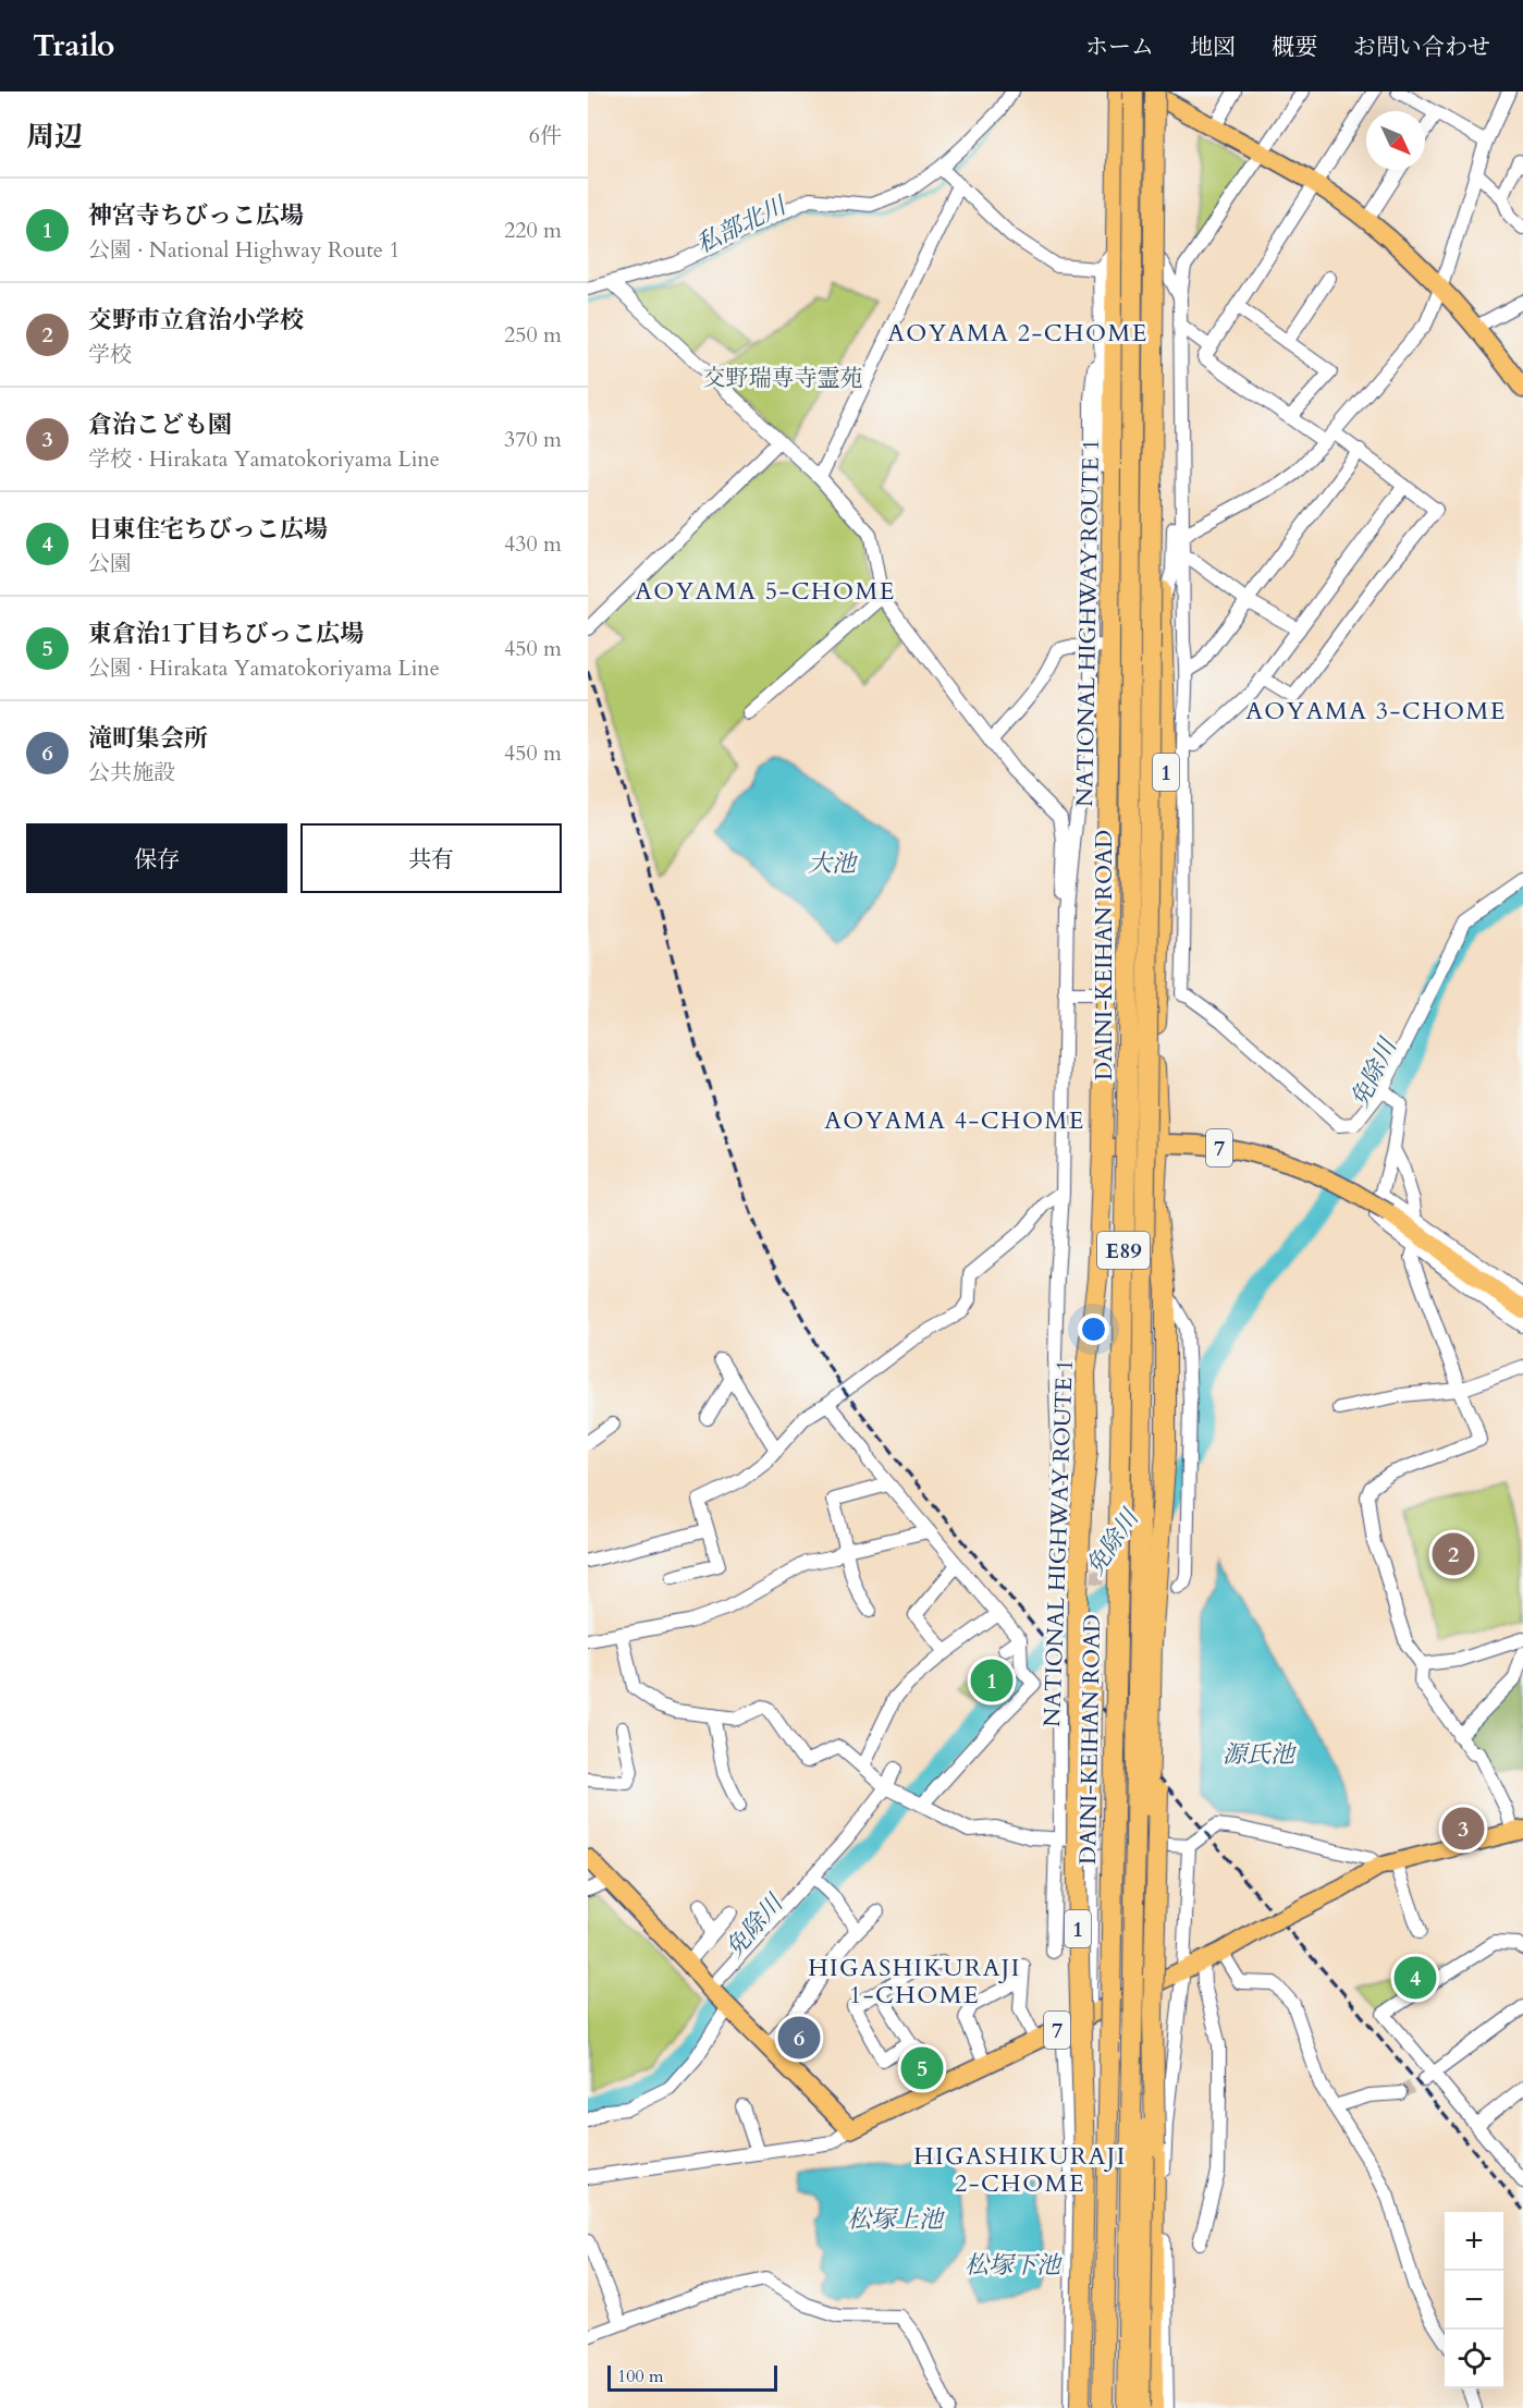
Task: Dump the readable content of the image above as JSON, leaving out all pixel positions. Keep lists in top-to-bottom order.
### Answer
{
  "streets": {
    "highway": [
      "NATIONAL HIGHWAY ROUTE 1",
      "1",
      "DAINI-KEIHAN ROAD",
      "E89"
    ],
    "main road": ["7"]
  },
  "crossings": [
    ["NATIONAL HIGHWAY ROUTE 1", "7"],
    ["1", "DAINI-KEIHAN ROAD"],
    ["1", "7"]
  ],
  "districts": [
    "AOYAMA 2-CHOME",
    "AOYAMA 5-CHOME",
    "AOYAMA 3-CHOME",
    "AOYAMA 4-CHOME",
    "HIGASHIKURAJI 1-CHOME",
    "HIGASHIKURAJI 2-CHOME"
  ],
  "water": [
    "私部北川",
    "大池",
    "免除川",
    "源氏池",
    "松塚上池",
    "松塚下池"
  ],
  "parks": ["交野瑞専寺霊苑"],
  "scale_bar": "100 m",
  "north": "bottom right",
  "page": {
    "header": "Trailo",
    "nav": [
      "ホーム",
      "地図",
      "概要",
      "お問い合わせ"
    ],
    "heading": ["周辺", "6件"],
    "list": [
      {
        "mark": "1",
        "name": "神宮寺ちびっこ広場",
        "note": "公園 · National Highway Route 1",
        "value": "220 m"
      },
      {
        "mark": "2",
        "name": "交野市立倉治小学校",
        "note": "学校",
        "value": "250 m"
      },
      {
        "mark": "3",
        "name": "倉治こども園",
        "note": "学校 · Hirakata Yamatokoriyama Line",
        "value": "370 m"
      },
      {
        "mark": "4",
        "name": "日東住宅ちびっこ広場",
        "note": "公園",
        "value": "430 m"
      },
      {
        "mark": "5",
        "name": "東倉治1丁目ちびっこ広場",
        "note": "公園 · Hirakata Yamatokoriyama Line",
        "value": "450 m"
      },
      {
        "mark": "6",
        "name": "滝町集会所",
        "note": "公共施設",
        "value": "450 m"
      }
    ],
    "buttons": ["保存", "共有"],
    "pins": [
      "2",
      "1",
      "3",
      "4",
      "6",
      "5"
    ],
    "map_buttons": ["+", "−"],
    "scale": "100 m"
  }
}
